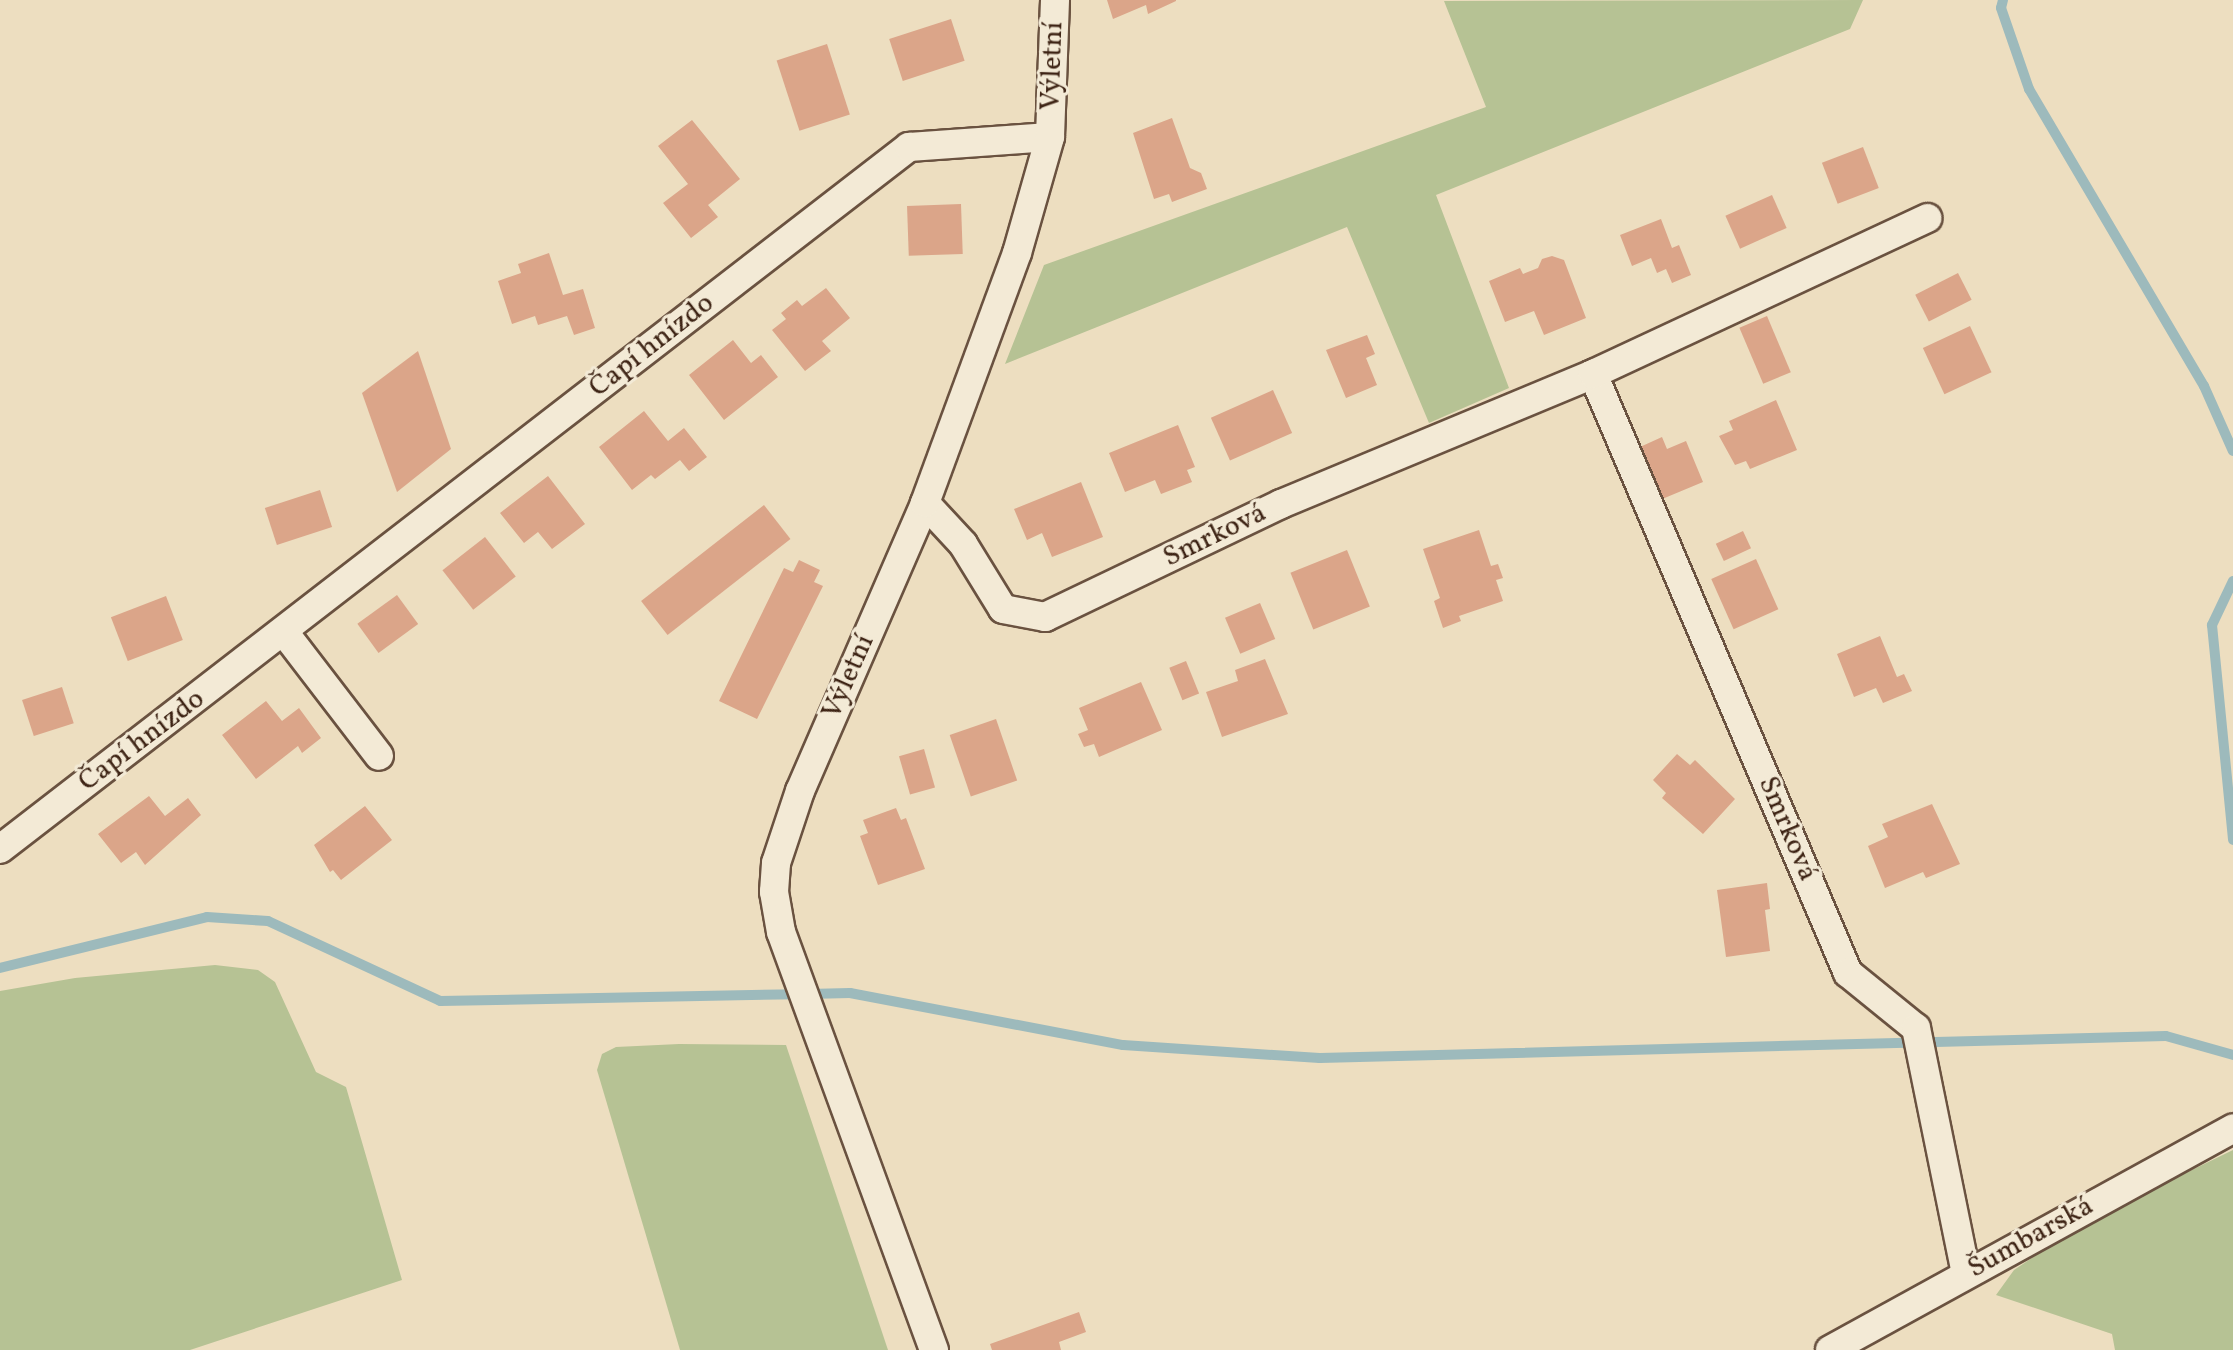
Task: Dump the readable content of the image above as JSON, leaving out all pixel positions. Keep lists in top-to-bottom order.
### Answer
{
  "streets": {
    "street": [
      "Výletní",
      "Čapí hnízdo",
      "Smrková",
      "Šumbarská"
    ]
  },
  "crossings": [
    ["Výletní", "Čapí hnízdo"],
    ["Výletní", "Smrková"],
    ["Smrková", "Šumbarská"]
  ]
}
